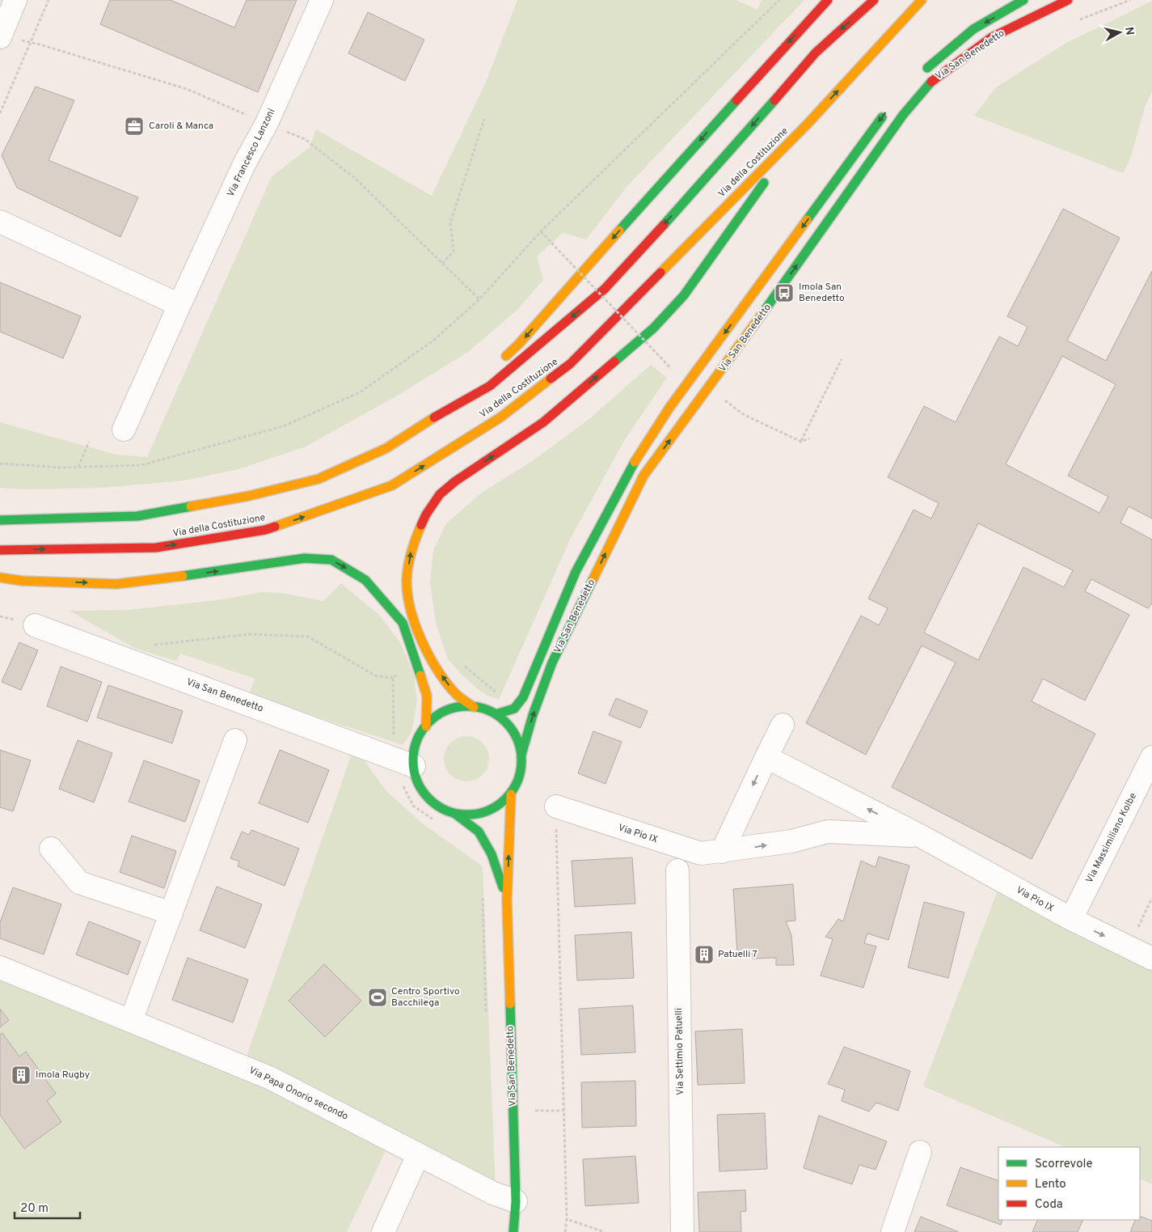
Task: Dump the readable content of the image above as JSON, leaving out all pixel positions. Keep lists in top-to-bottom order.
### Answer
{
  "streets": {
    "main road": ["Via San Benedetto", "Via della Costituzione"],
    "street": [
      "Via Francesco Lanzoni",
      "Via Pio IX",
      "Via Massimiliano Kolbe",
      "Via Settimio Patuelli",
      "Via Papa Onorio secondo"
    ]
  },
  "crossings": [
    ["Via San Benedetto", "Via Papa Onorio secondo"],
    ["Via Pio IX", "Via Massimiliano Kolbe"]
  ],
  "places": {
    "office": ["Caroli & Manca"],
    "bus stop": ["Imola San Benedetto"],
    "building": ["Patuelli 7", "Imola Rugby"],
    "sports": ["Centro Sportivo Bacchilega"]
  },
  "legend": ["Scorrevole", "Lento", "Coda"],
  "scale_bar": "20 m",
  "north": "right"
}
